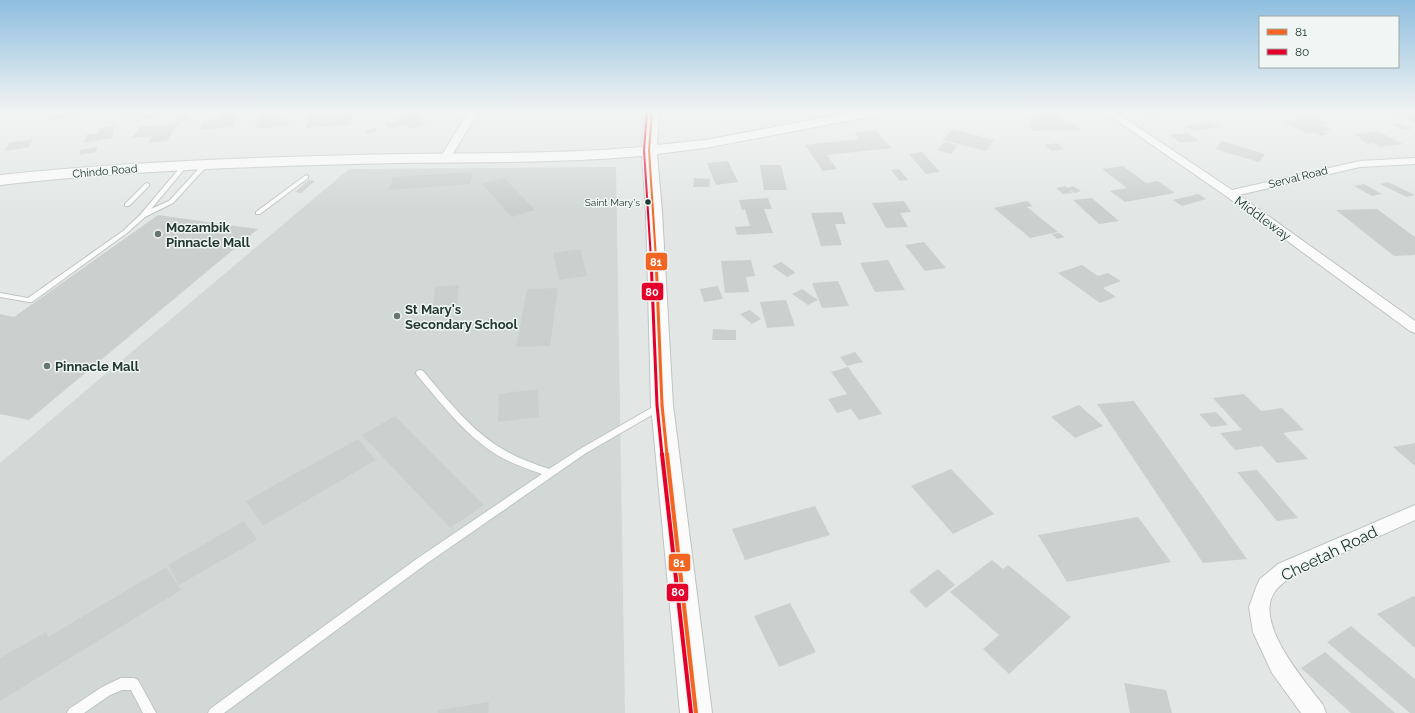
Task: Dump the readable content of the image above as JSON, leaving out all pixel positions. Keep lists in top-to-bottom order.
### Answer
{
  "streets": {
    "main road": ["Chindo Road"],
    "street": ["Serval Road", "Middleway", "Cheetah Road"]
  },
  "crossings": [
    ["Serval Road", "Middleway"]
  ],
  "places": [
    "Saint Mary's",
    "Mozambik Pinnacle Mall",
    "St Mary's Secondary School",
    "Pinnacle Mall"
  ],
  "lines": ["transit line 81", "transit line 80"],
  "legend": ["81", "80"]
}
